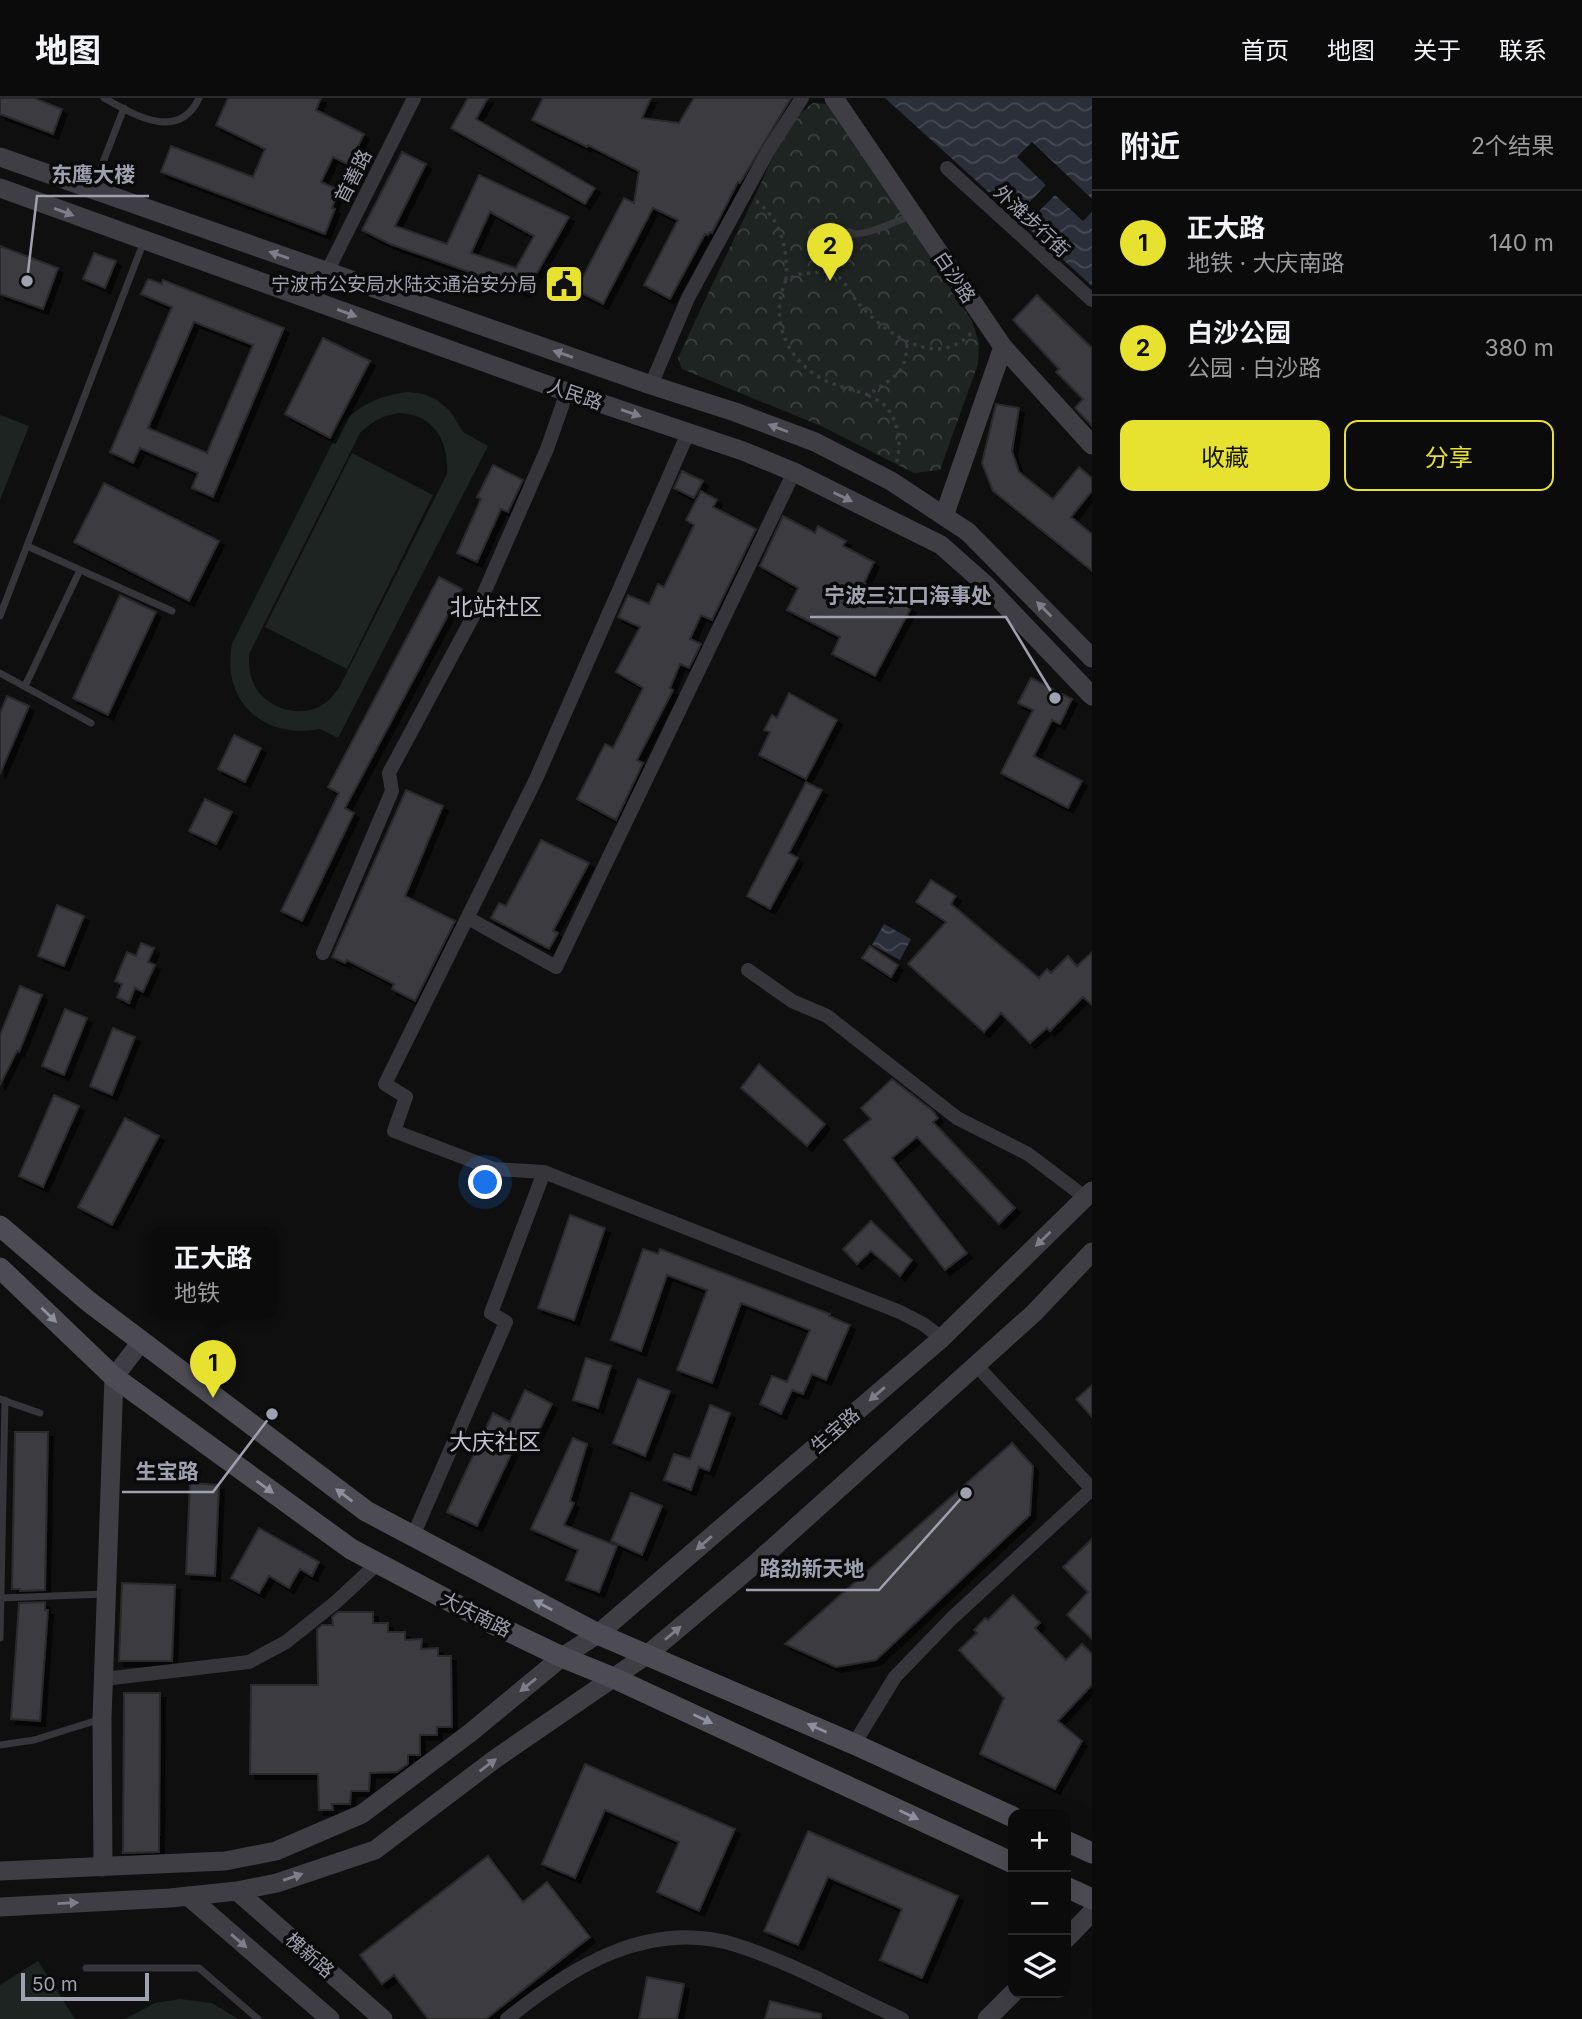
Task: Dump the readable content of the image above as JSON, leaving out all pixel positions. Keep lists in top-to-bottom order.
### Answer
{
  "streets": {
    "main road": [
      "白沙路",
      "人民路",
      "生宝路",
      "大庆南路",
      "槐新路"
    ],
    "street": ["首善路", "外滩步行街"]
  },
  "crossings": [
    ["首善路", "人民路"],
    ["生宝路", "大庆南路"]
  ],
  "districts": ["北站社区", "大庆社区"],
  "places": {
    "other": [
      "东鹰大楼",
      "宁波三江口海事处",
      "生宝路",
      "路劲新天地"
    ],
    "public building": ["宁波市公安局水陆交通治安分局"]
  },
  "scale_bar": "50 m",
  "page": {
    "header": "地图",
    "nav": [
      "首页",
      "地图",
      "关于",
      "联系"
    ],
    "heading": ["附近", "2个结果"],
    "list": [
      {
        "mark": "1",
        "name": "正大路",
        "note": "地铁 · 大庆南路",
        "value": "140 m"
      },
      {
        "mark": "2",
        "name": "白沙公园",
        "note": "公园 · 白沙路",
        "value": "380 m"
      }
    ],
    "pins": ["2", "1"],
    "buttons": ["收藏", "分享"],
    "popup": ["正大路", "地铁"],
    "map_buttons": ["+", "−"],
    "scale": "50 m"
  }
}
